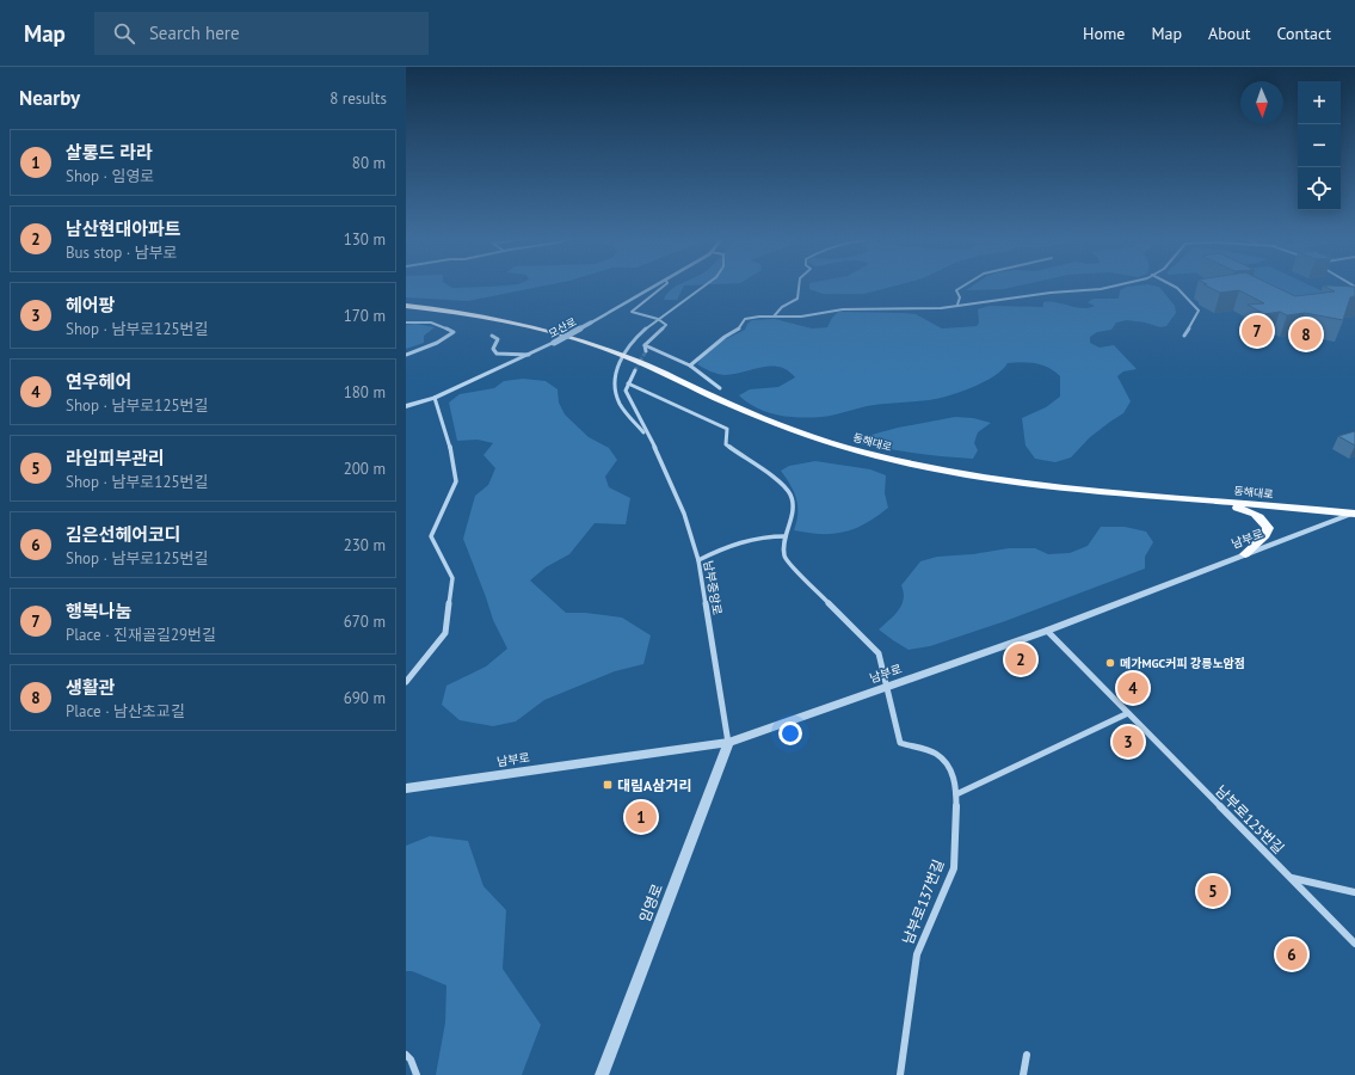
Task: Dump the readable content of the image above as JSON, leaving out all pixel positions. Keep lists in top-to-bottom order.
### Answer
{
  "streets": {
    "main road": ["동해대로"],
    "street": [
      "모산로",
      "남부로",
      "남부중앙로",
      "남부로125번길",
      "남부로137번길",
      "임영로"
    ]
  },
  "crossings": [
    ["동해대로", "남부로"],
    ["동해대로", "남부중앙로"],
    ["남부로", "남부중앙로"],
    ["남부로", "남부로125번길"],
    ["남부로", "남부로137번길"],
    ["남부로", "임영로"],
    ["남부중앙로", "임영로"]
  ],
  "places": {
    "other": ["메가MGC커피 강릉노암점"],
    "transit": ["대림A삼거리"]
  },
  "north": "bottom",
  "page": {
    "header": "Map",
    "search": "Search here",
    "nav": [
      "Home",
      "Map",
      "About",
      "Contact"
    ],
    "heading": ["Nearby", "8 results"],
    "map_buttons": ["+", "−"],
    "list": [
      {
        "mark": "1",
        "name": "살롱드 라라",
        "note": "Shop · 임영로",
        "value": "80 m"
      },
      {
        "mark": "2",
        "name": "남산현대아파트",
        "note": "Bus stop · 남부로",
        "value": "130 m"
      },
      {
        "mark": "3",
        "name": "헤어팡",
        "note": "Shop · 남부로125번길",
        "value": "170 m"
      },
      {
        "mark": "4",
        "name": "연우헤어",
        "note": "Shop · 남부로125번길",
        "value": "180 m"
      },
      {
        "mark": "5",
        "name": "라임피부관리",
        "note": "Shop · 남부로125번길",
        "value": "200 m"
      },
      {
        "mark": "6",
        "name": "김은선헤어코디",
        "note": "Shop · 남부로125번길",
        "value": "230 m"
      },
      {
        "mark": "7",
        "name": "행복나눔",
        "note": "Place · 진재골길29번길",
        "value": "670 m"
      },
      {
        "mark": "8",
        "name": "생활관",
        "note": "Place · 남산초교길",
        "value": "690 m"
      }
    ],
    "pins": [
      "7",
      "8",
      "2",
      "4",
      "3",
      "1",
      "5",
      "6"
    ]
  }
}
